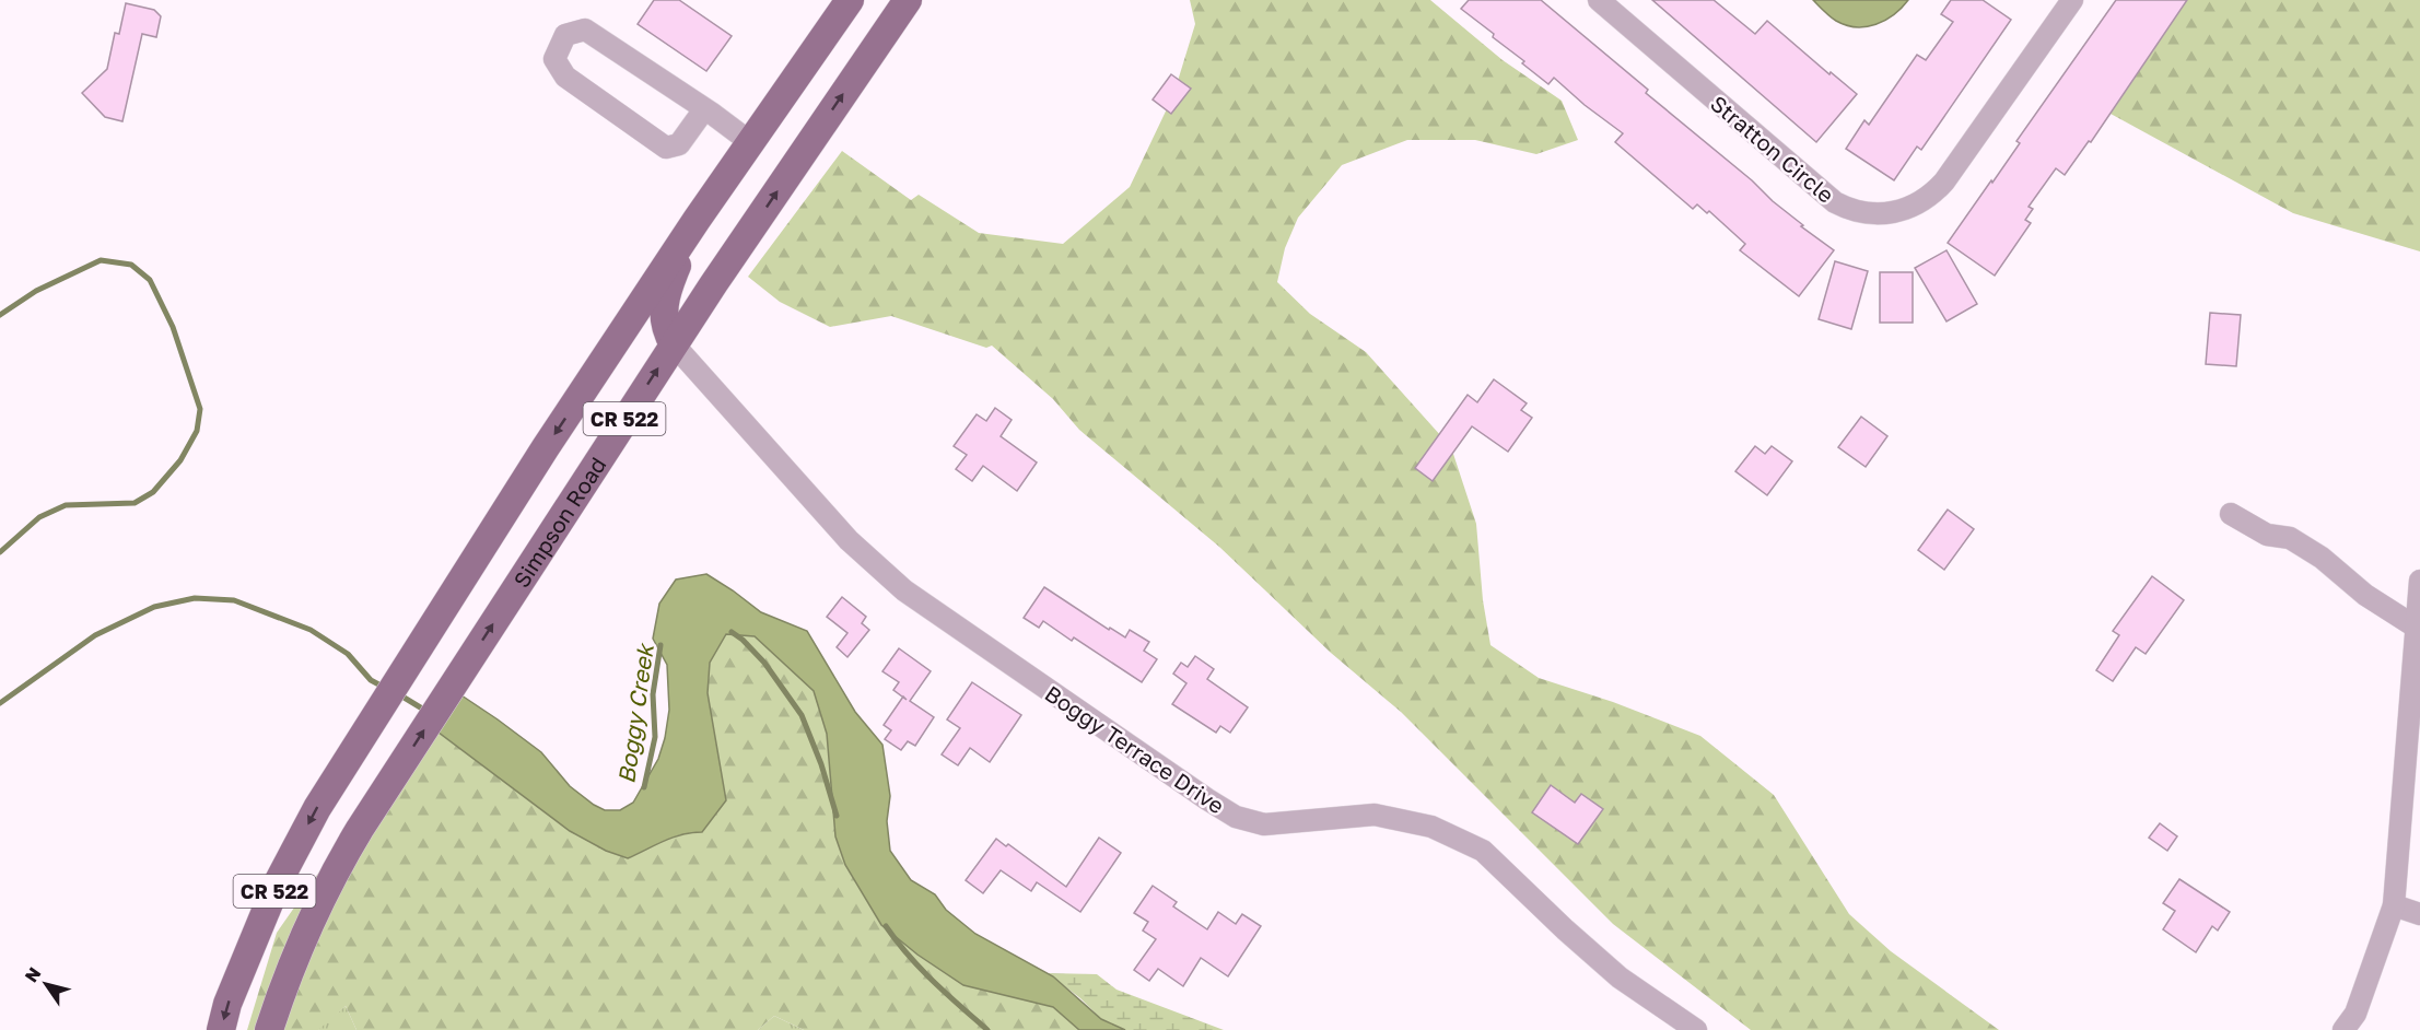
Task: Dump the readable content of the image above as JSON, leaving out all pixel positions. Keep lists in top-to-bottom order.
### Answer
{
  "streets": {
    "main road": ["CR 522", "Simpson Road"],
    "street": ["Stratton Circle", "Boggy Terrace Drive"]
  },
  "crossings": [
    ["Simpson Road", "Boggy Terrace Drive"]
  ],
  "water": ["Boggy Creek"],
  "north": "top left"
}
